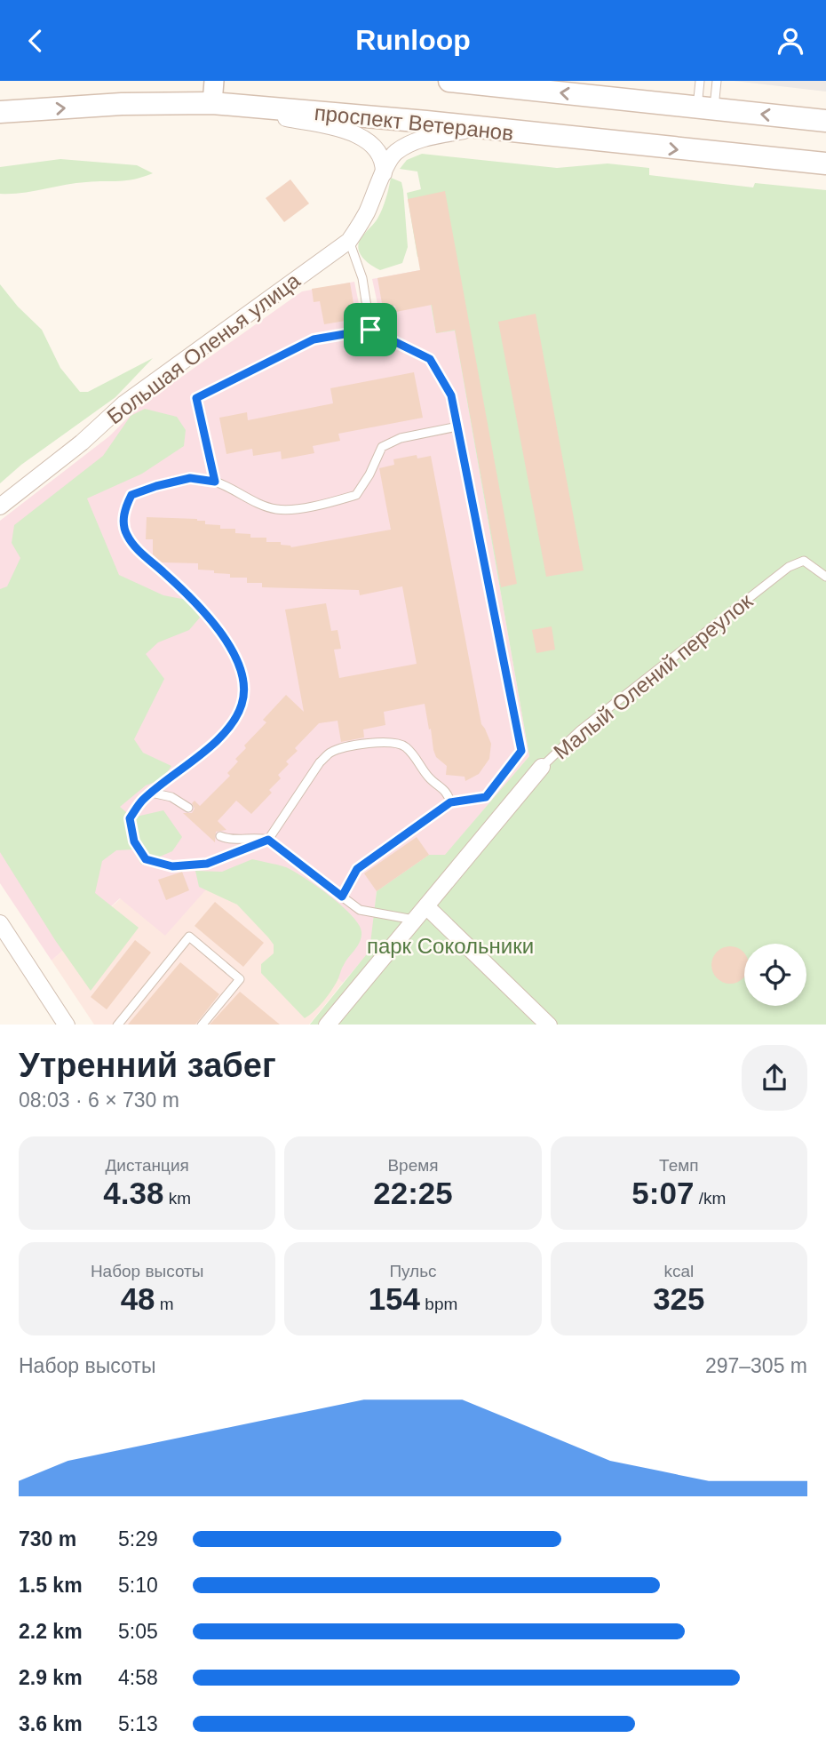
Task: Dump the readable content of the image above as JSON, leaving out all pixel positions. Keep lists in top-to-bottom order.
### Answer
{
  "streets": {
    "main road": ["проспект Ветеранов"],
    "street": ["Большая Оленья улица", "Малый Олений переулок"]
  },
  "crossings": [
    ["проспект Ветеранов", "Большая Оленья улица"]
  ],
  "parks": ["парк Сокольники"],
  "page": {
    "header": "Runloop",
    "heading": ["Утренний забег", "08:03 · 6 × 730 m"],
    "stats": [
      ["Дистанция", "4.38 km"],
      ["Время", "22:25"],
      ["Темп", "5:07 /km"],
      ["Набор высоты", "48 m"],
      ["Пульс", "154 bpm"],
      ["kcal", "325"]
    ],
    "chart": ["Набор высоты", "297–305 m"],
    "list": [
      {
        "name": "730 m",
        "note": "5:29"
      },
      {
        "name": "1.5 km",
        "note": "5:10"
      },
      {
        "name": "2.2 km",
        "note": "5:05"
      },
      {
        "name": "2.9 km",
        "note": "4:58"
      },
      {
        "name": "3.6 km",
        "note": "5:13"
      }
    ]
  }
}
